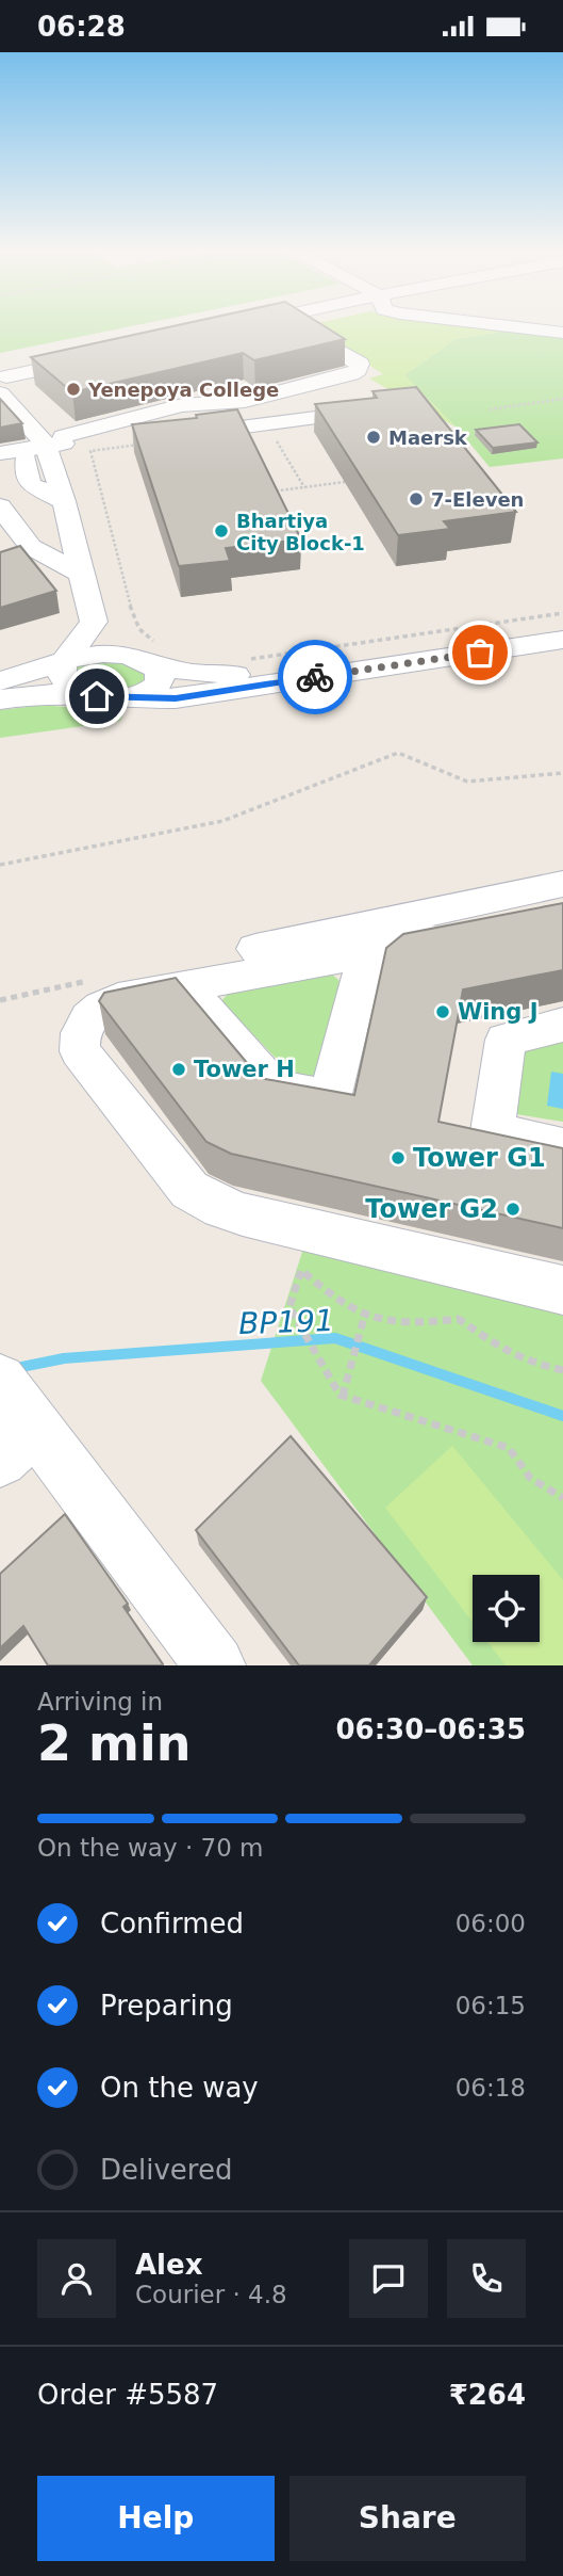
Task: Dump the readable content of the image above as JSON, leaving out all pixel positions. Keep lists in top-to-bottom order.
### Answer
{
  "water": ["BP191"],
  "places": [
    "Yenepoya College",
    "Maersk",
    "7-Eleven",
    "Bhartiya City Block-1",
    "Wing J",
    "Tower H",
    "Tower G1",
    "Tower G2"
  ],
  "page": {
    "status": "06:28",
    "heading": ["2 min", "Arriving in", "06:30–06:35"],
    "panel": [
      "Alex",
      "Courier · 4.8",
      "Order #5587",
      "₹264"
    ],
    "bar": "On the way · 70 m",
    "list": [
      ["Confirmed", "06:00"],
      ["Preparing", "06:15"],
      ["On the way", "06:18"],
      "Delivered"
    ],
    "buttons": ["Help", "Share"]
  }
}
